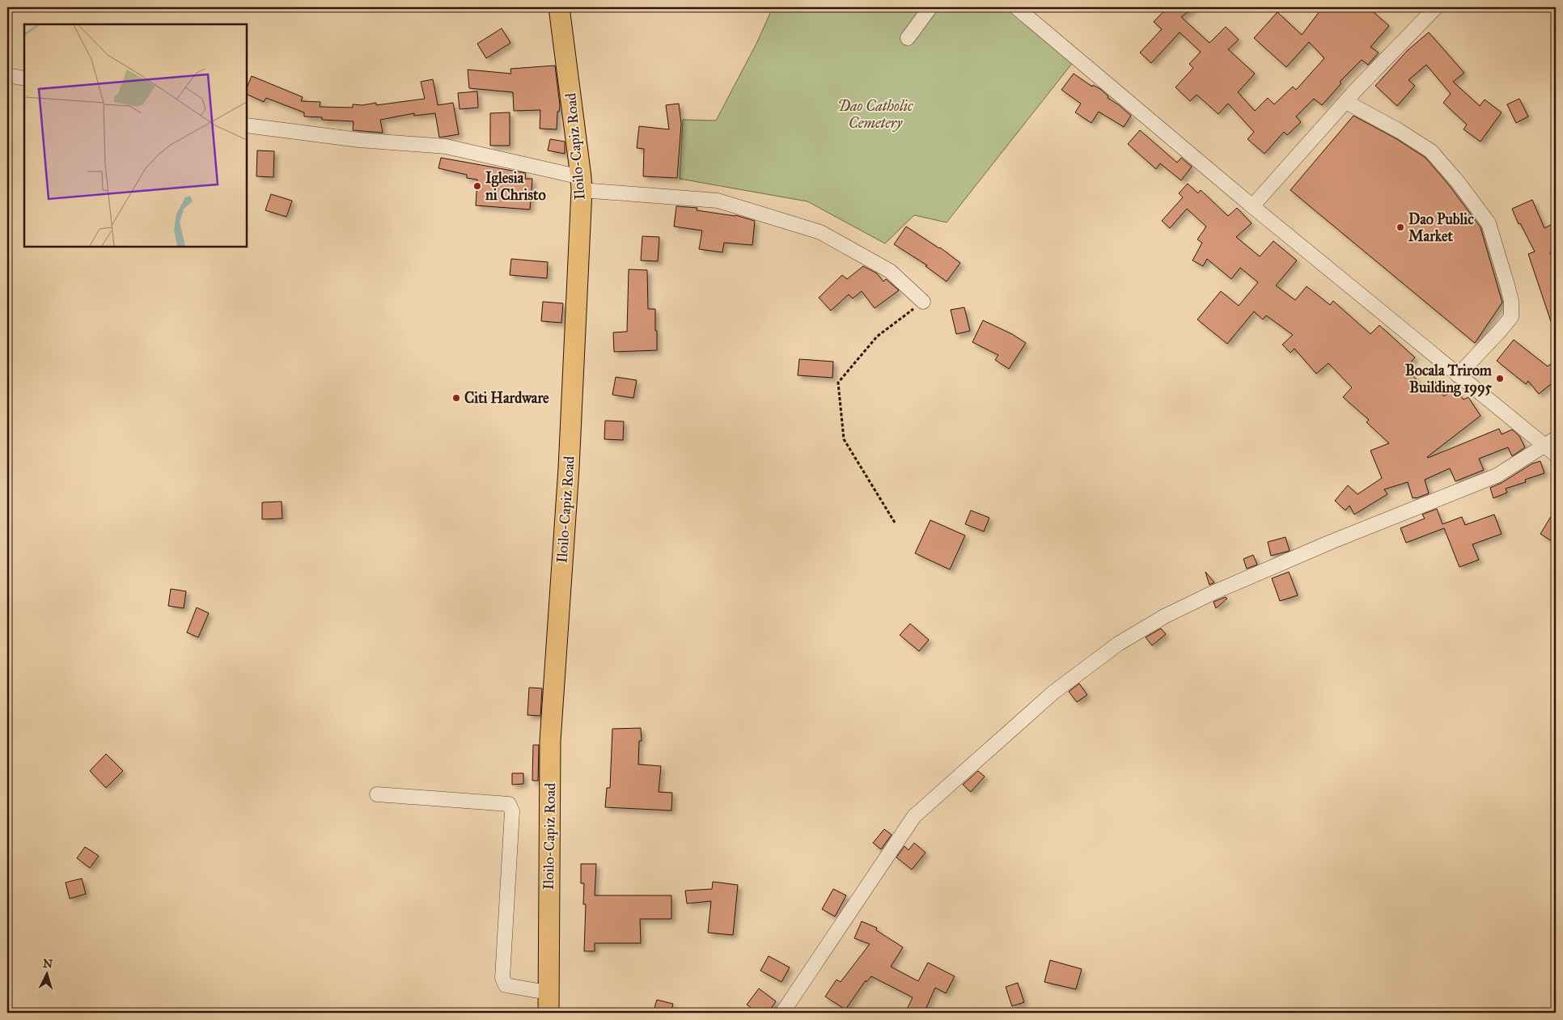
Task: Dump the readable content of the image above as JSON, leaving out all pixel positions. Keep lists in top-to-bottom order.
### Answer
{
  "streets": {
    "highway": ["Iloilo-Capiz Road"]
  },
  "parks": ["Dao Catholic Cemetery"],
  "places": [
    "Iglesia ni Christo",
    "Dao Public Market",
    "Bocala Trirom Building 1995",
    "Citi Hardware"
  ],
  "north": "top"
}
